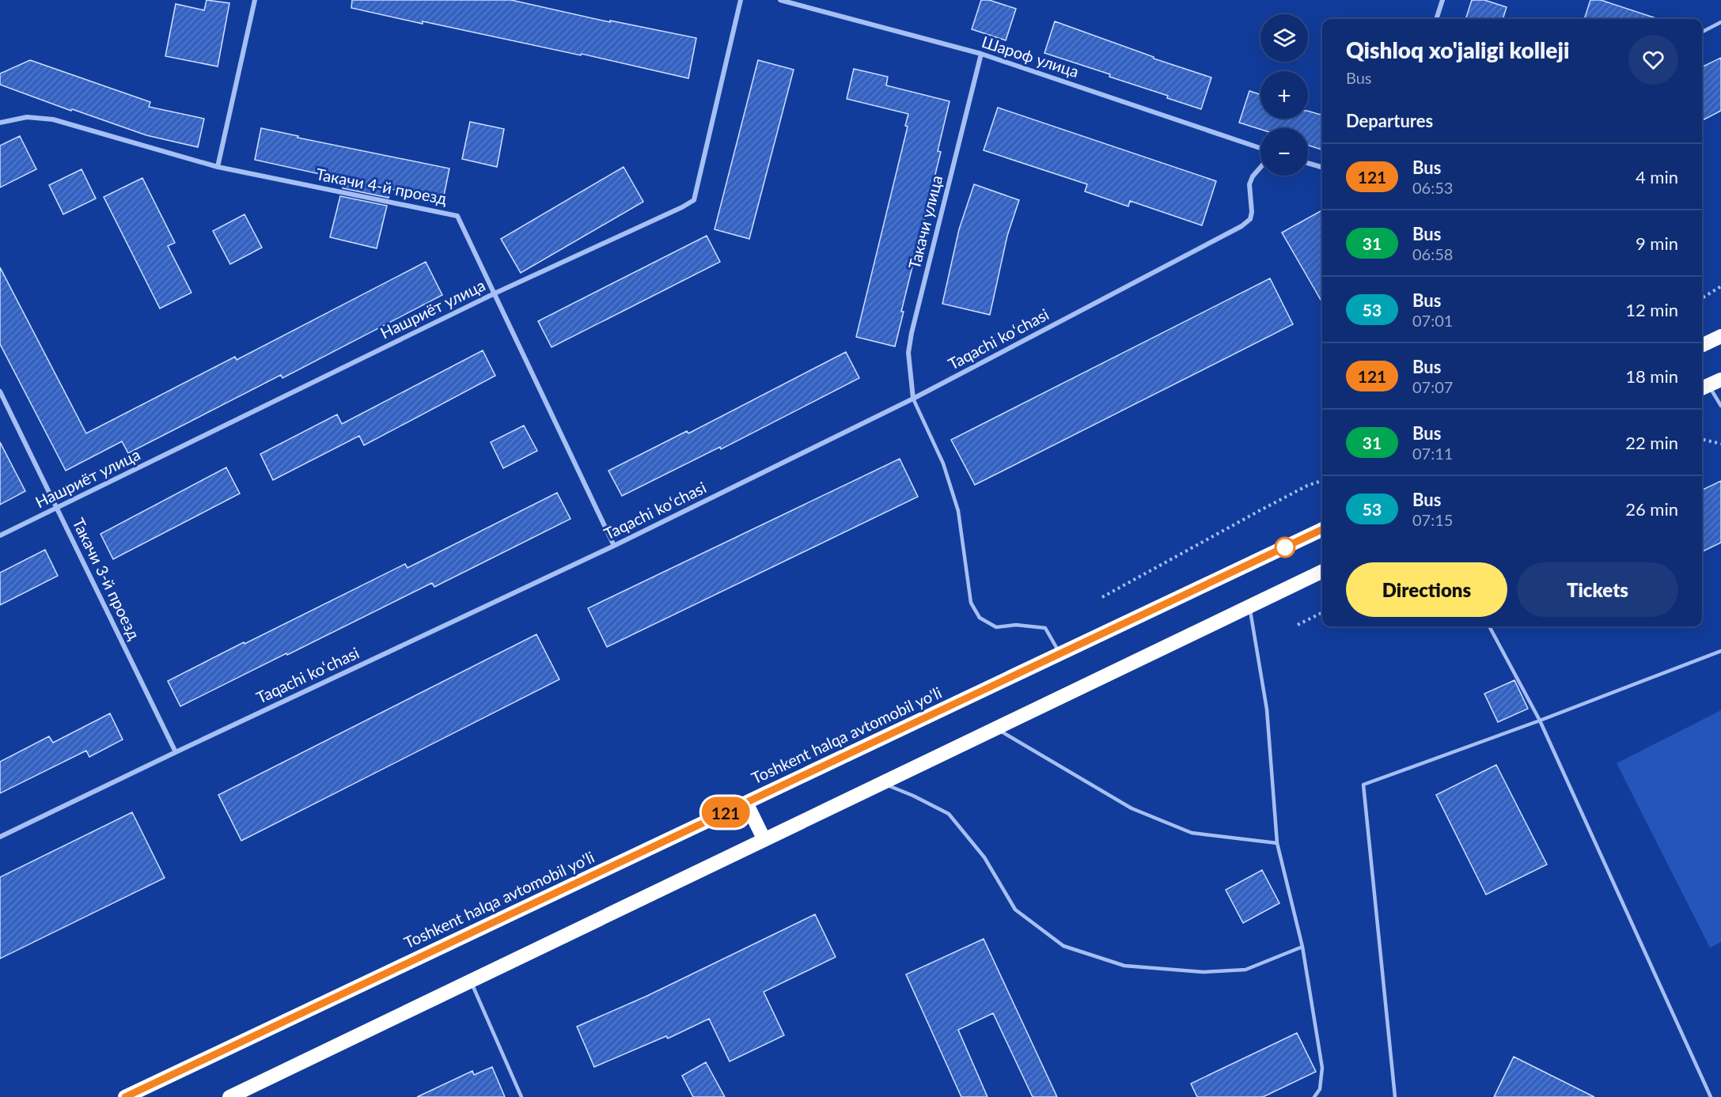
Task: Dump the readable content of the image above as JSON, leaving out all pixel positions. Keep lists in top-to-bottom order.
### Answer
{
  "streets": {
    "highway": ["Toshkent halqa avtomobil yo'li"],
    "street": [
      "Шароф улица",
      "Такачи 4-й проезд",
      "Такачи улица",
      "Нашриёт улица",
      "Taqachi koʻchasi",
      "Такачи 3-й проезд"
    ]
  },
  "crossings": [
    ["Шароф улица", "Такачи улица"],
    ["Такачи 4-й проезд", "Нашриёт улица"],
    ["Такачи 4-й проезд", "Taqachi koʻchasi"],
    ["Такачи улица", "Taqachi koʻchasi"],
    ["Нашриёт улица", "Такачи 3-й проезд"],
    ["Taqachi koʻchasi", "Такачи 3-й проезд"]
  ],
  "lines": ["bus line 121"],
  "page": {
    "on_map": "121",
    "map_buttons": ["+", "−"],
    "heading": [
      ["Qishloq xo'jaligi kolleji", "Bus"],
      "Departures"
    ],
    "list": [
      {
        "mark": "121",
        "name": "Bus",
        "note": "06:53",
        "value": "4 min"
      },
      {
        "mark": "31",
        "name": "Bus",
        "note": "06:58",
        "value": "9 min"
      },
      {
        "mark": "53",
        "name": "Bus",
        "note": "07:01",
        "value": "12 min"
      },
      {
        "mark": "121",
        "name": "Bus",
        "note": "07:07",
        "value": "18 min"
      },
      {
        "mark": "31",
        "name": "Bus",
        "note": "07:11",
        "value": "22 min"
      },
      {
        "mark": "53",
        "name": "Bus",
        "note": "07:15",
        "value": "26 min"
      }
    ],
    "buttons": ["Directions", "Tickets"]
  }
}
